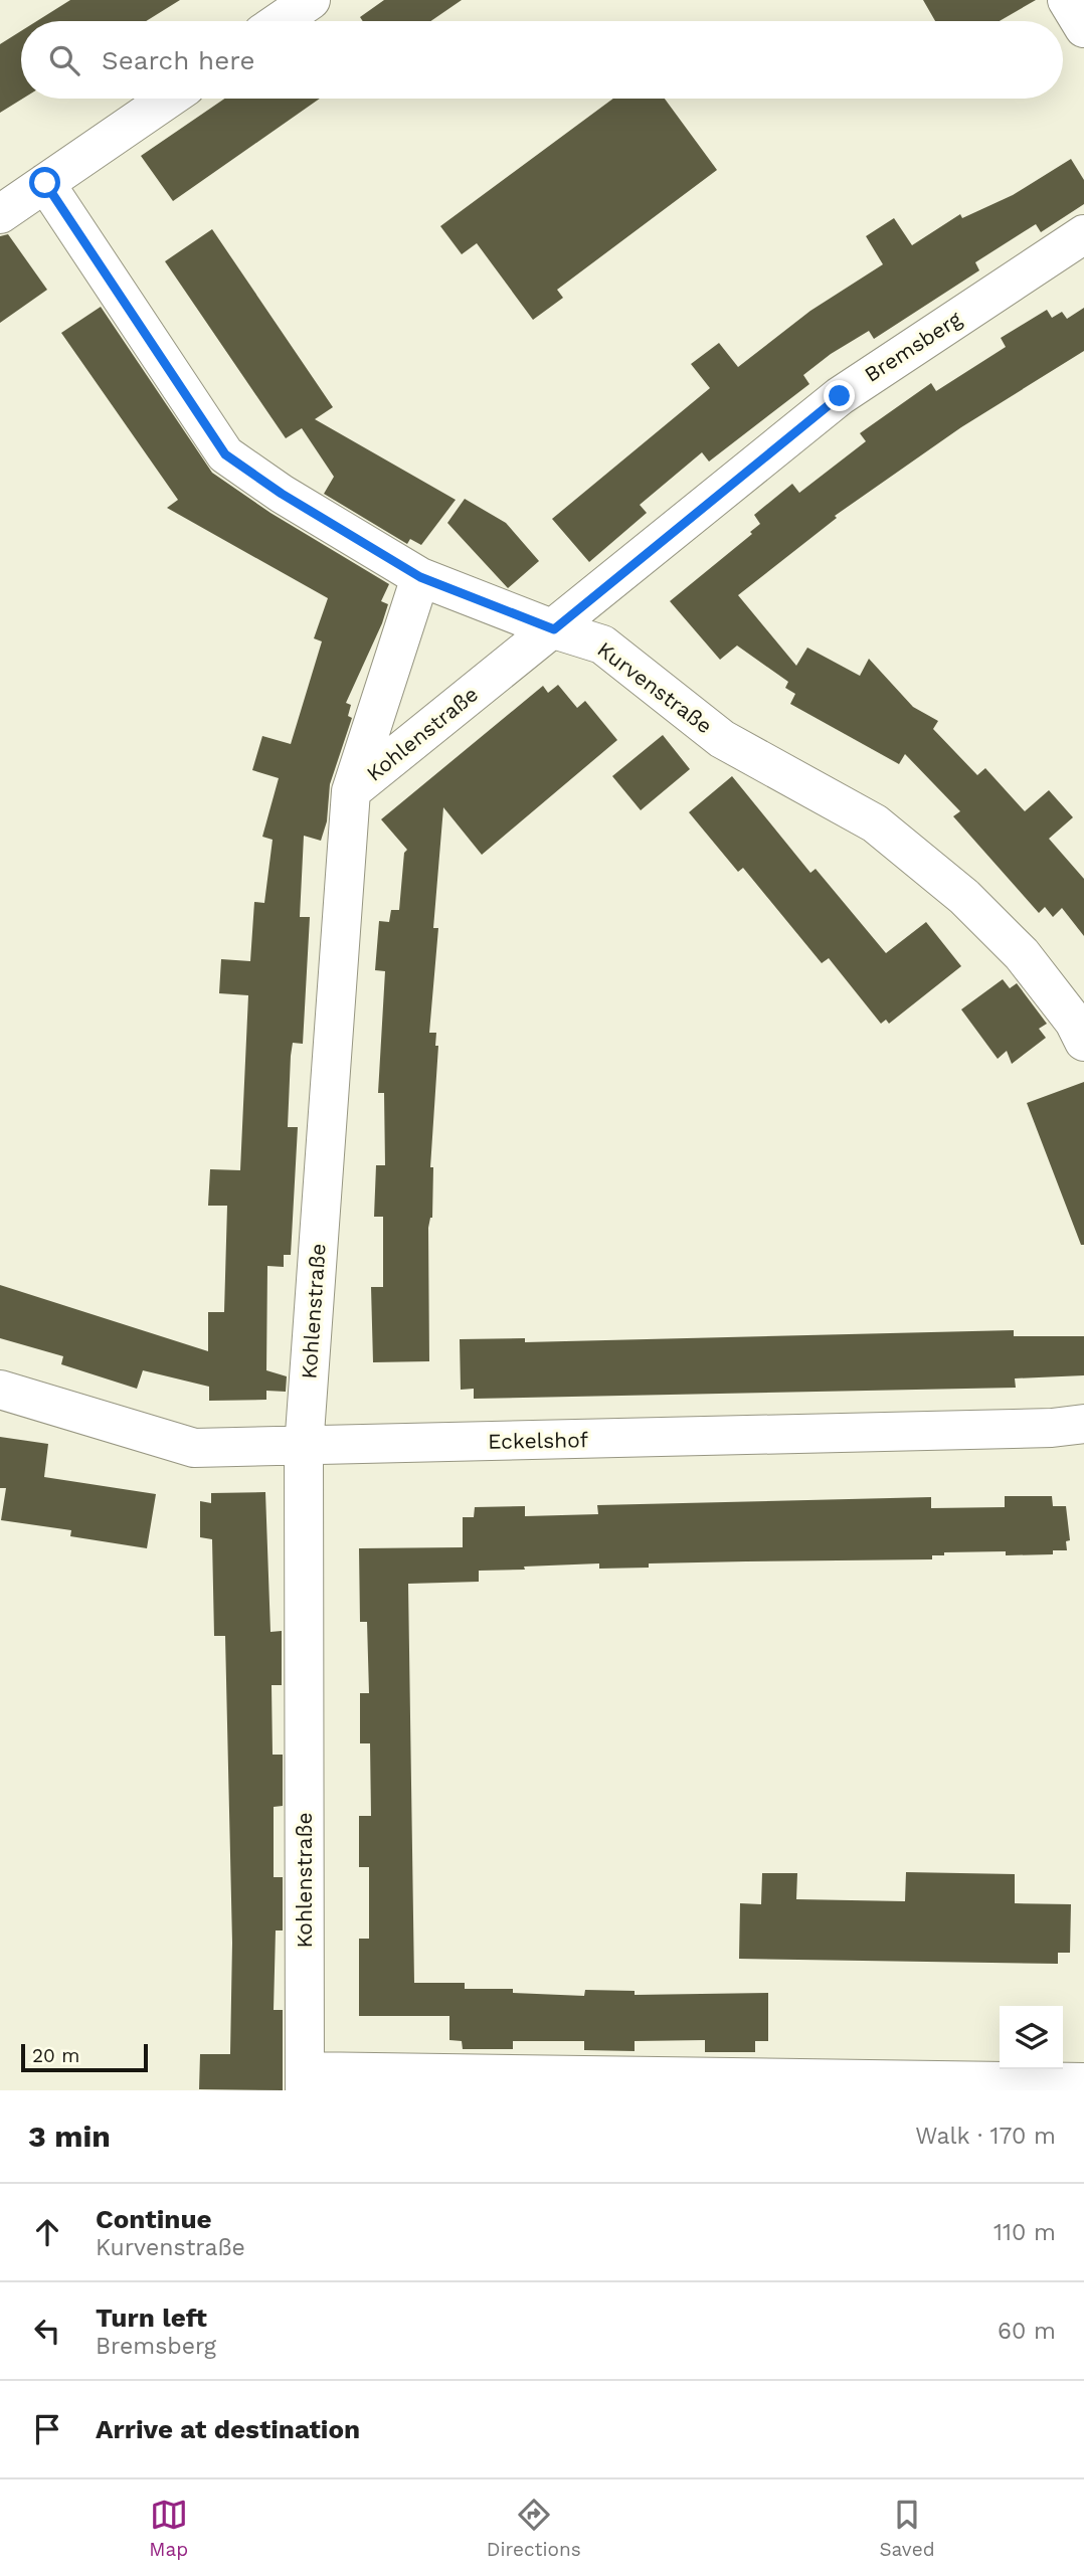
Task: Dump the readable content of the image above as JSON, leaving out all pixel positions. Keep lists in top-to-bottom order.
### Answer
{
  "streets": {
    "street": [
      "Bremsberg",
      "Kurvenstraße",
      "Kohlenstraße",
      "Eckelshof"
    ]
  },
  "crossings": [
    ["Bremsberg", "Kurvenstraße"],
    ["Bremsberg", "Kohlenstraße"],
    ["Kurvenstraße", "Kohlenstraße"],
    ["Kohlenstraße", "Eckelshof"]
  ],
  "scale_bar": "20 m",
  "page": {
    "search": "Search here",
    "scale": "20 m",
    "heading": ["3 min", "Walk · 170 m"],
    "list": [
      ["Continue", "Kurvenstraße", "110 m"],
      ["Turn left", "Bremsberg", "60 m"],
      "Arrive at destination"
    ],
    "nav": ["Map", "Directions", "Saved"]
  }
}
